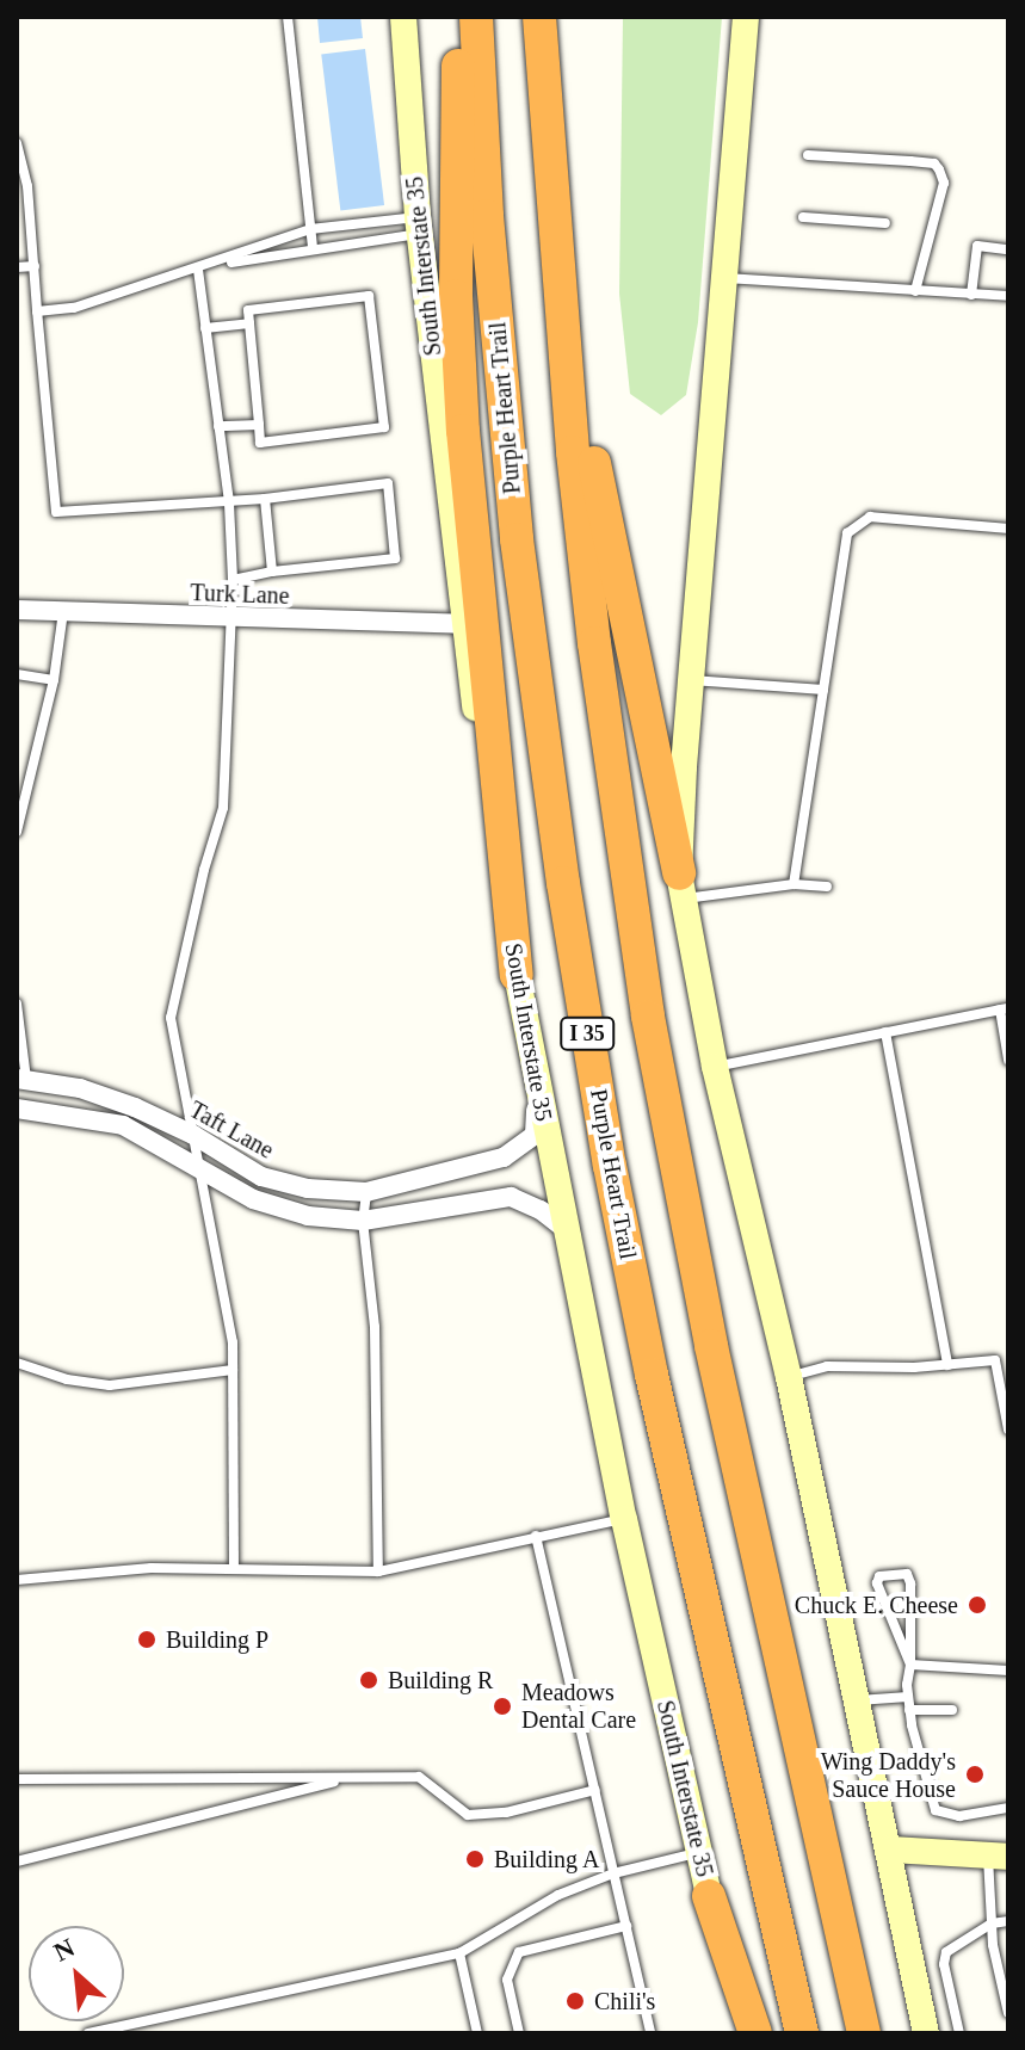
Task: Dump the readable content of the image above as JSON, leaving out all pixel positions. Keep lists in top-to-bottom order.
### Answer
{
  "streets": {
    "highway": ["Purple Heart Trail", "I 35"],
    "main road": ["South Interstate 35"],
    "street": ["Turk Lane", "Taft Lane"]
  },
  "crossings": [
    ["South Interstate 35", "Turk Lane"],
    ["South Interstate 35", "Taft Lane"]
  ],
  "places": [
    "Chuck E. Cheese",
    "Building P",
    "Building R",
    "Meadows Dental Care",
    "Wing Daddy's Sauce House",
    "Building A",
    "Chili's"
  ],
  "north": "top left"
}
